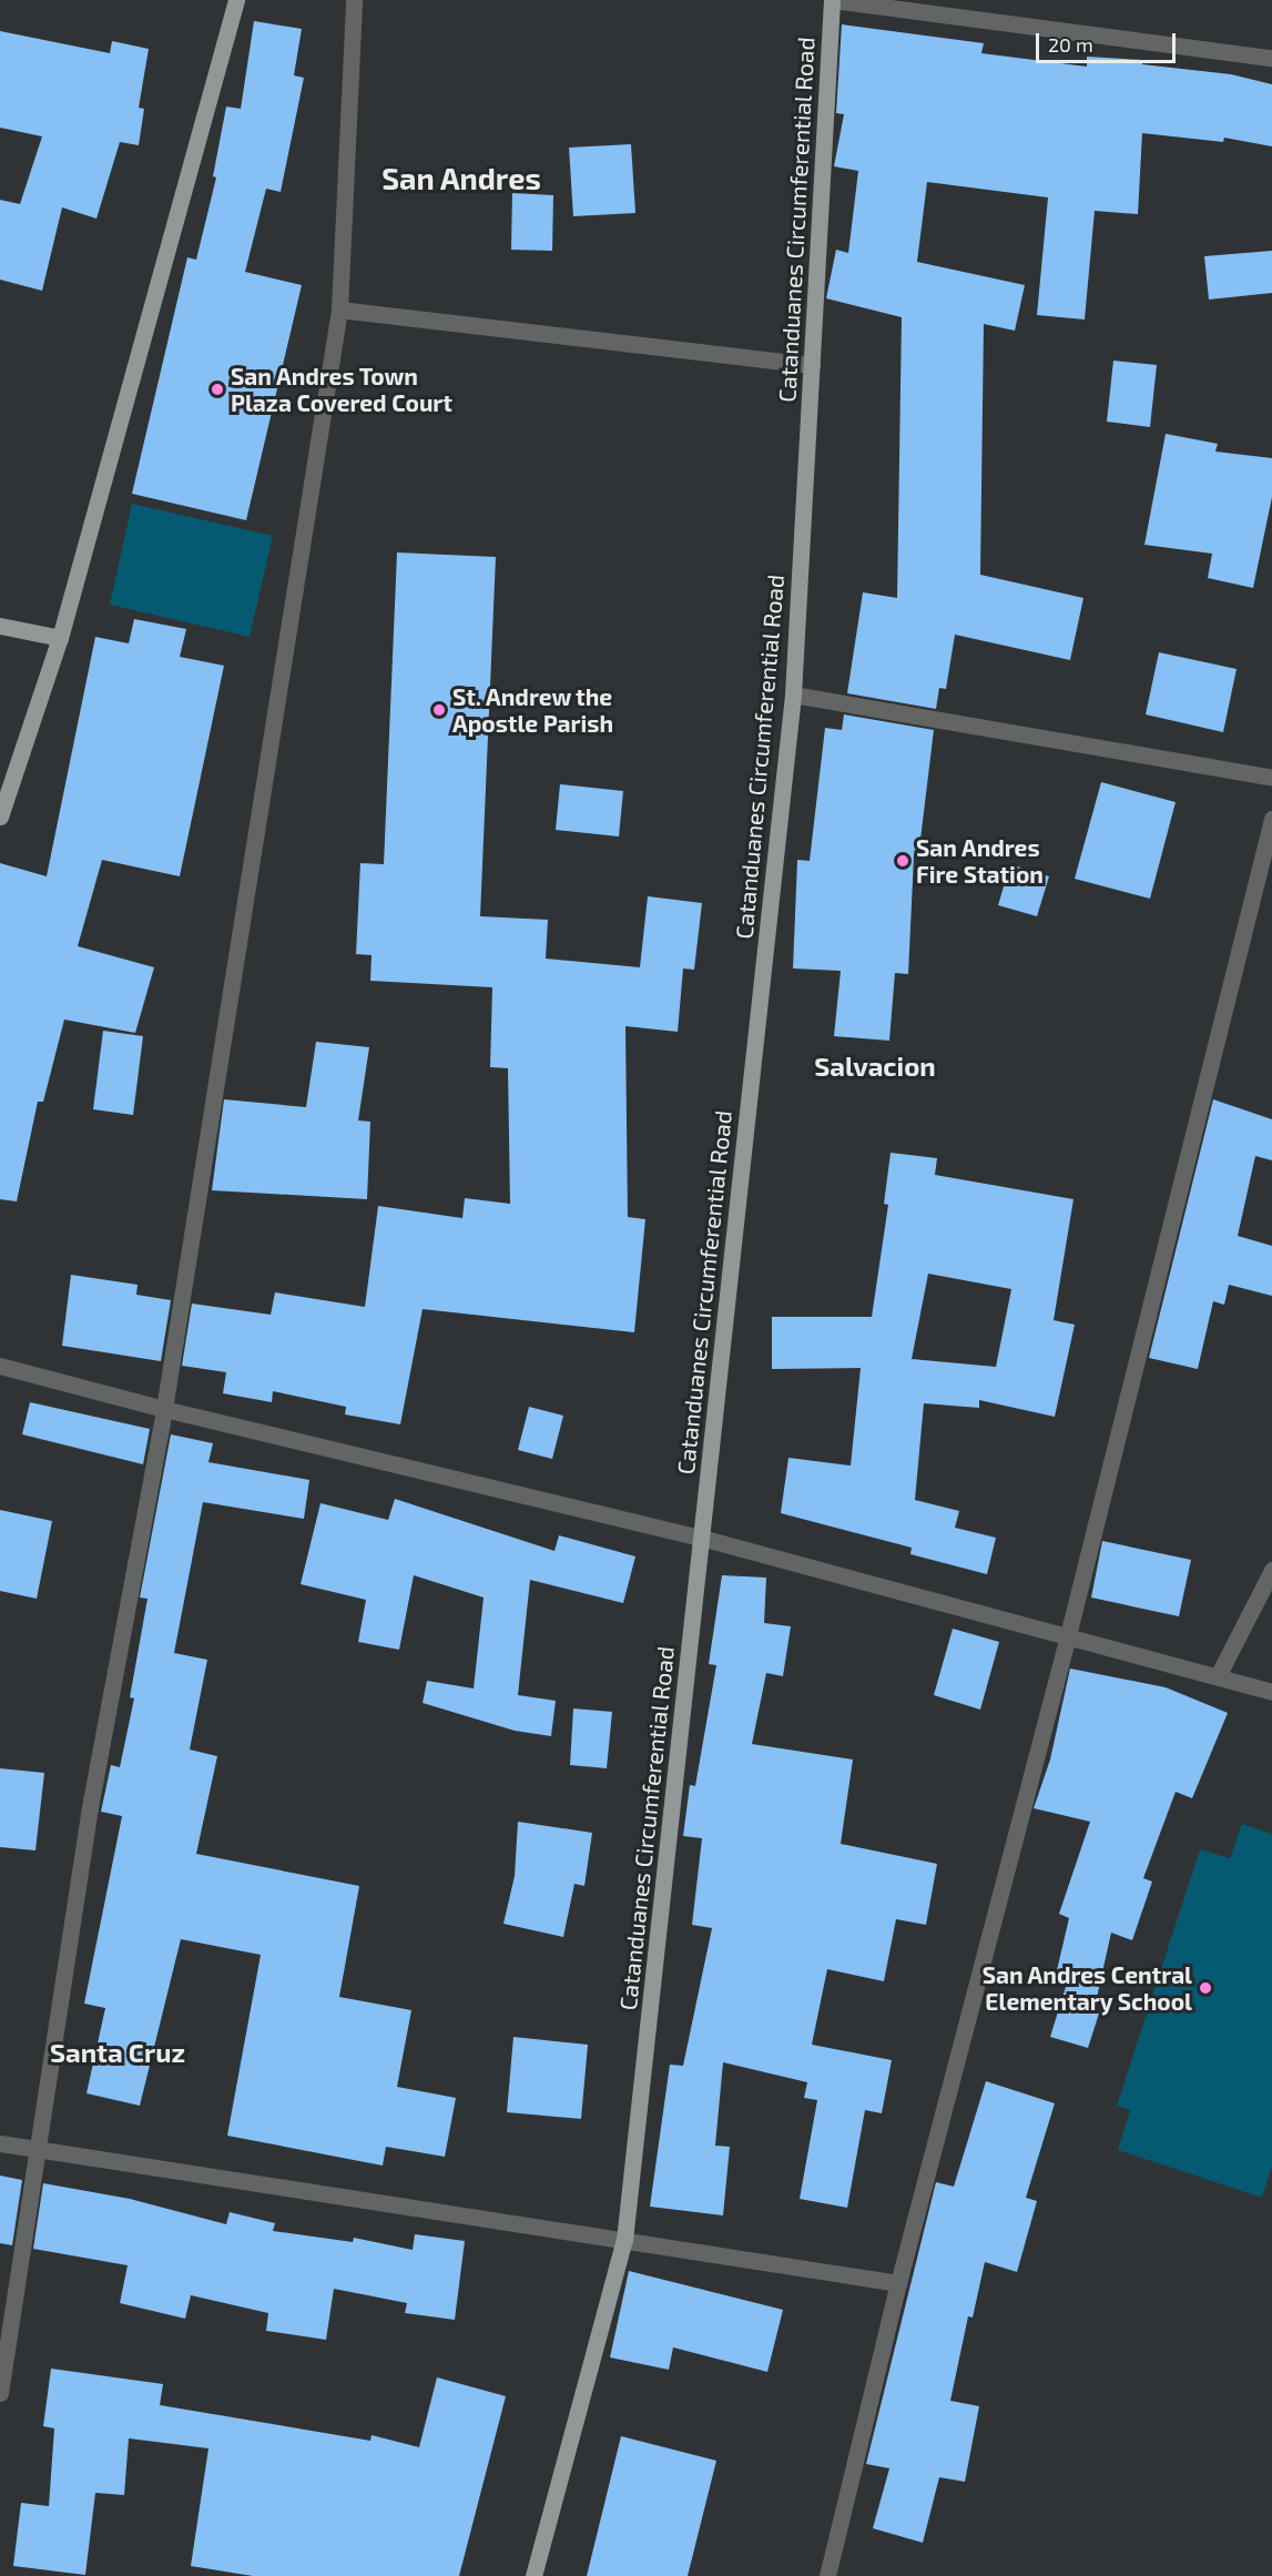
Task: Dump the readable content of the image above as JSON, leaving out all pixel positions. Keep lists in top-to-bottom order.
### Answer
{
  "streets": {
    "main road": ["Catanduanes Circumferential Road"]
  },
  "districts": ["San Andres", "Salvacion", "Santa Cruz"],
  "places": [
    "San Andres Town Plaza Covered Court",
    "St. Andrew the Apostle Parish",
    "San Andres Fire Station",
    "San Andres Central Elementary School"
  ],
  "scale_bar": "20 m"
}
